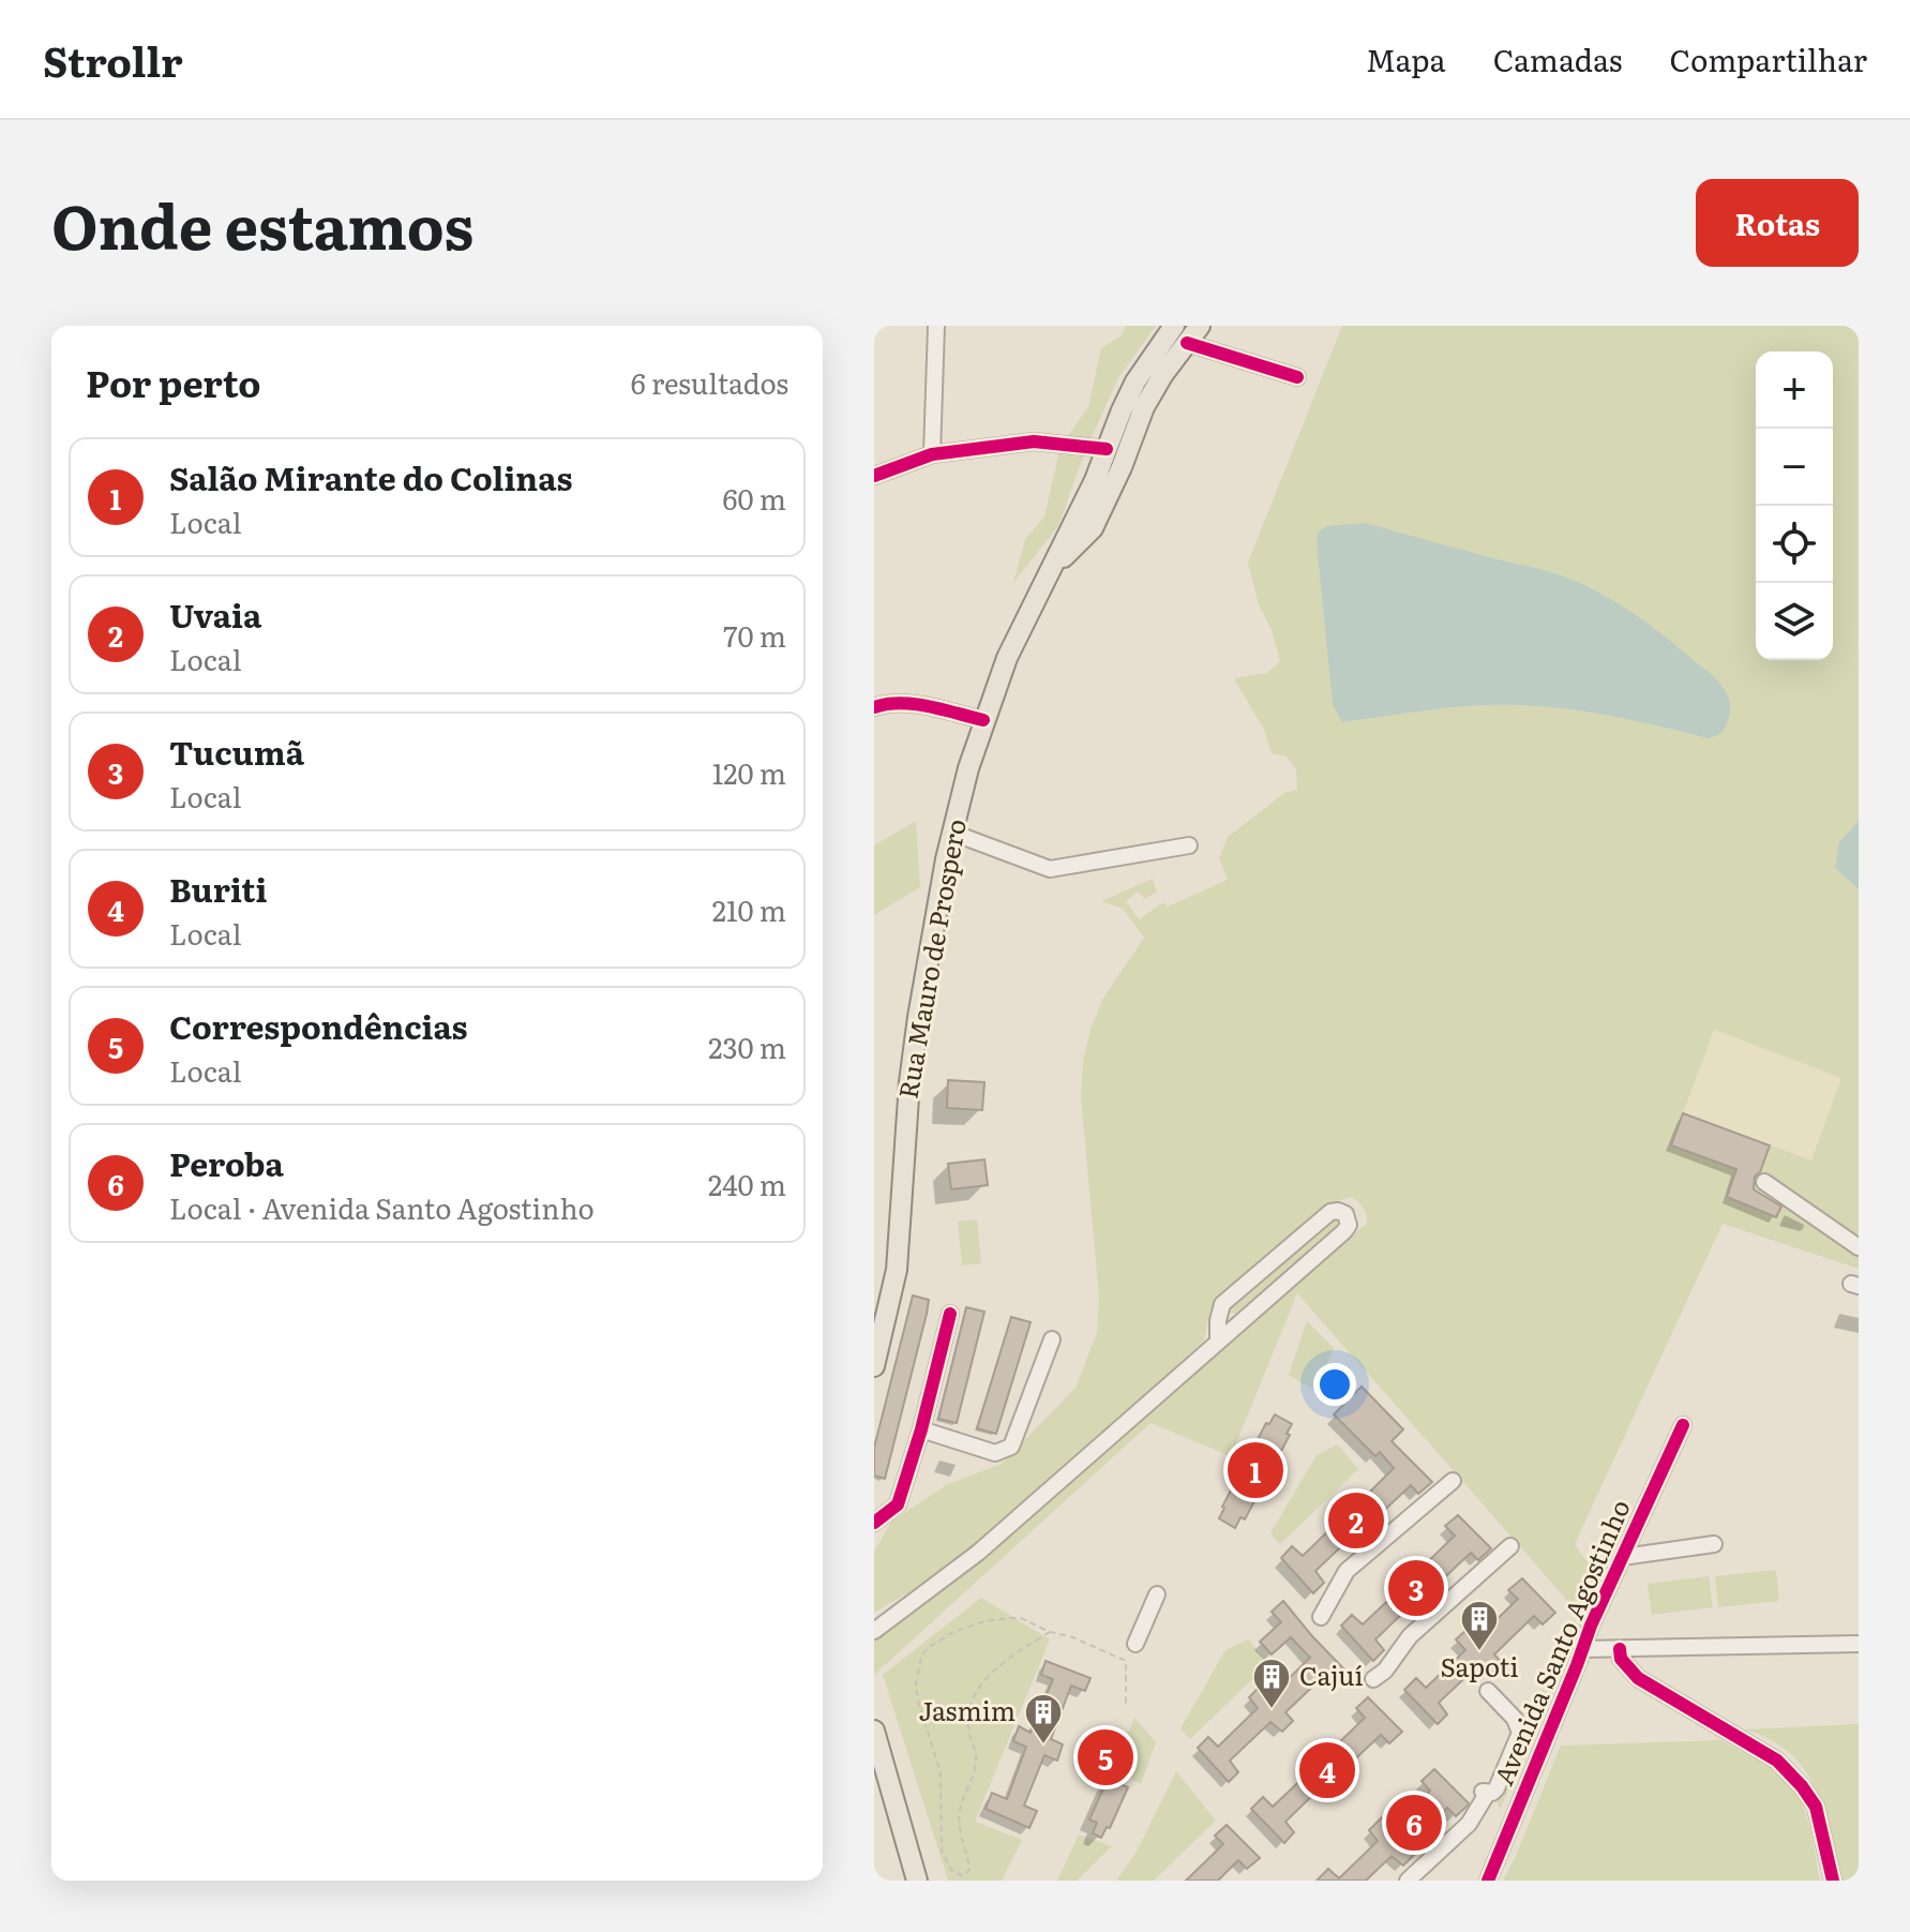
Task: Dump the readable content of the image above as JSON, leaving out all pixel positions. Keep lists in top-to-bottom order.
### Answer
{
  "streets": {
    "main road": ["Rua Mauro de Prospero"],
    "street": ["Avenida Santo Agostinho"]
  },
  "places": {
    "building": ["Sapoti", "Cajuí", "Jasmim"]
  },
  "page": {
    "header": "Strollr",
    "nav": ["Mapa", "Camadas", "Compartilhar"],
    "title": "Onde estamos",
    "buttons": "Rotas",
    "heading": ["Por perto", "6 resultados"],
    "map_buttons": ["+", "−"],
    "list": [
      {
        "mark": "1",
        "name": "Salão Mirante do Colinas",
        "note": "Local",
        "value": "60 m"
      },
      {
        "mark": "2",
        "name": "Uvaia",
        "note": "Local",
        "value": "70 m"
      },
      {
        "mark": "3",
        "name": "Tucumã",
        "note": "Local",
        "value": "120 m"
      },
      {
        "mark": "4",
        "name": "Buriti",
        "note": "Local",
        "value": "210 m"
      },
      {
        "mark": "5",
        "name": "Correspondências",
        "note": "Local",
        "value": "230 m"
      },
      {
        "mark": "6",
        "name": "Peroba",
        "note": "Local · Avenida Santo Agostinho",
        "value": "240 m"
      }
    ],
    "pins": [
      "1",
      "2",
      "3",
      "5",
      "4",
      "6"
    ]
  }
}
